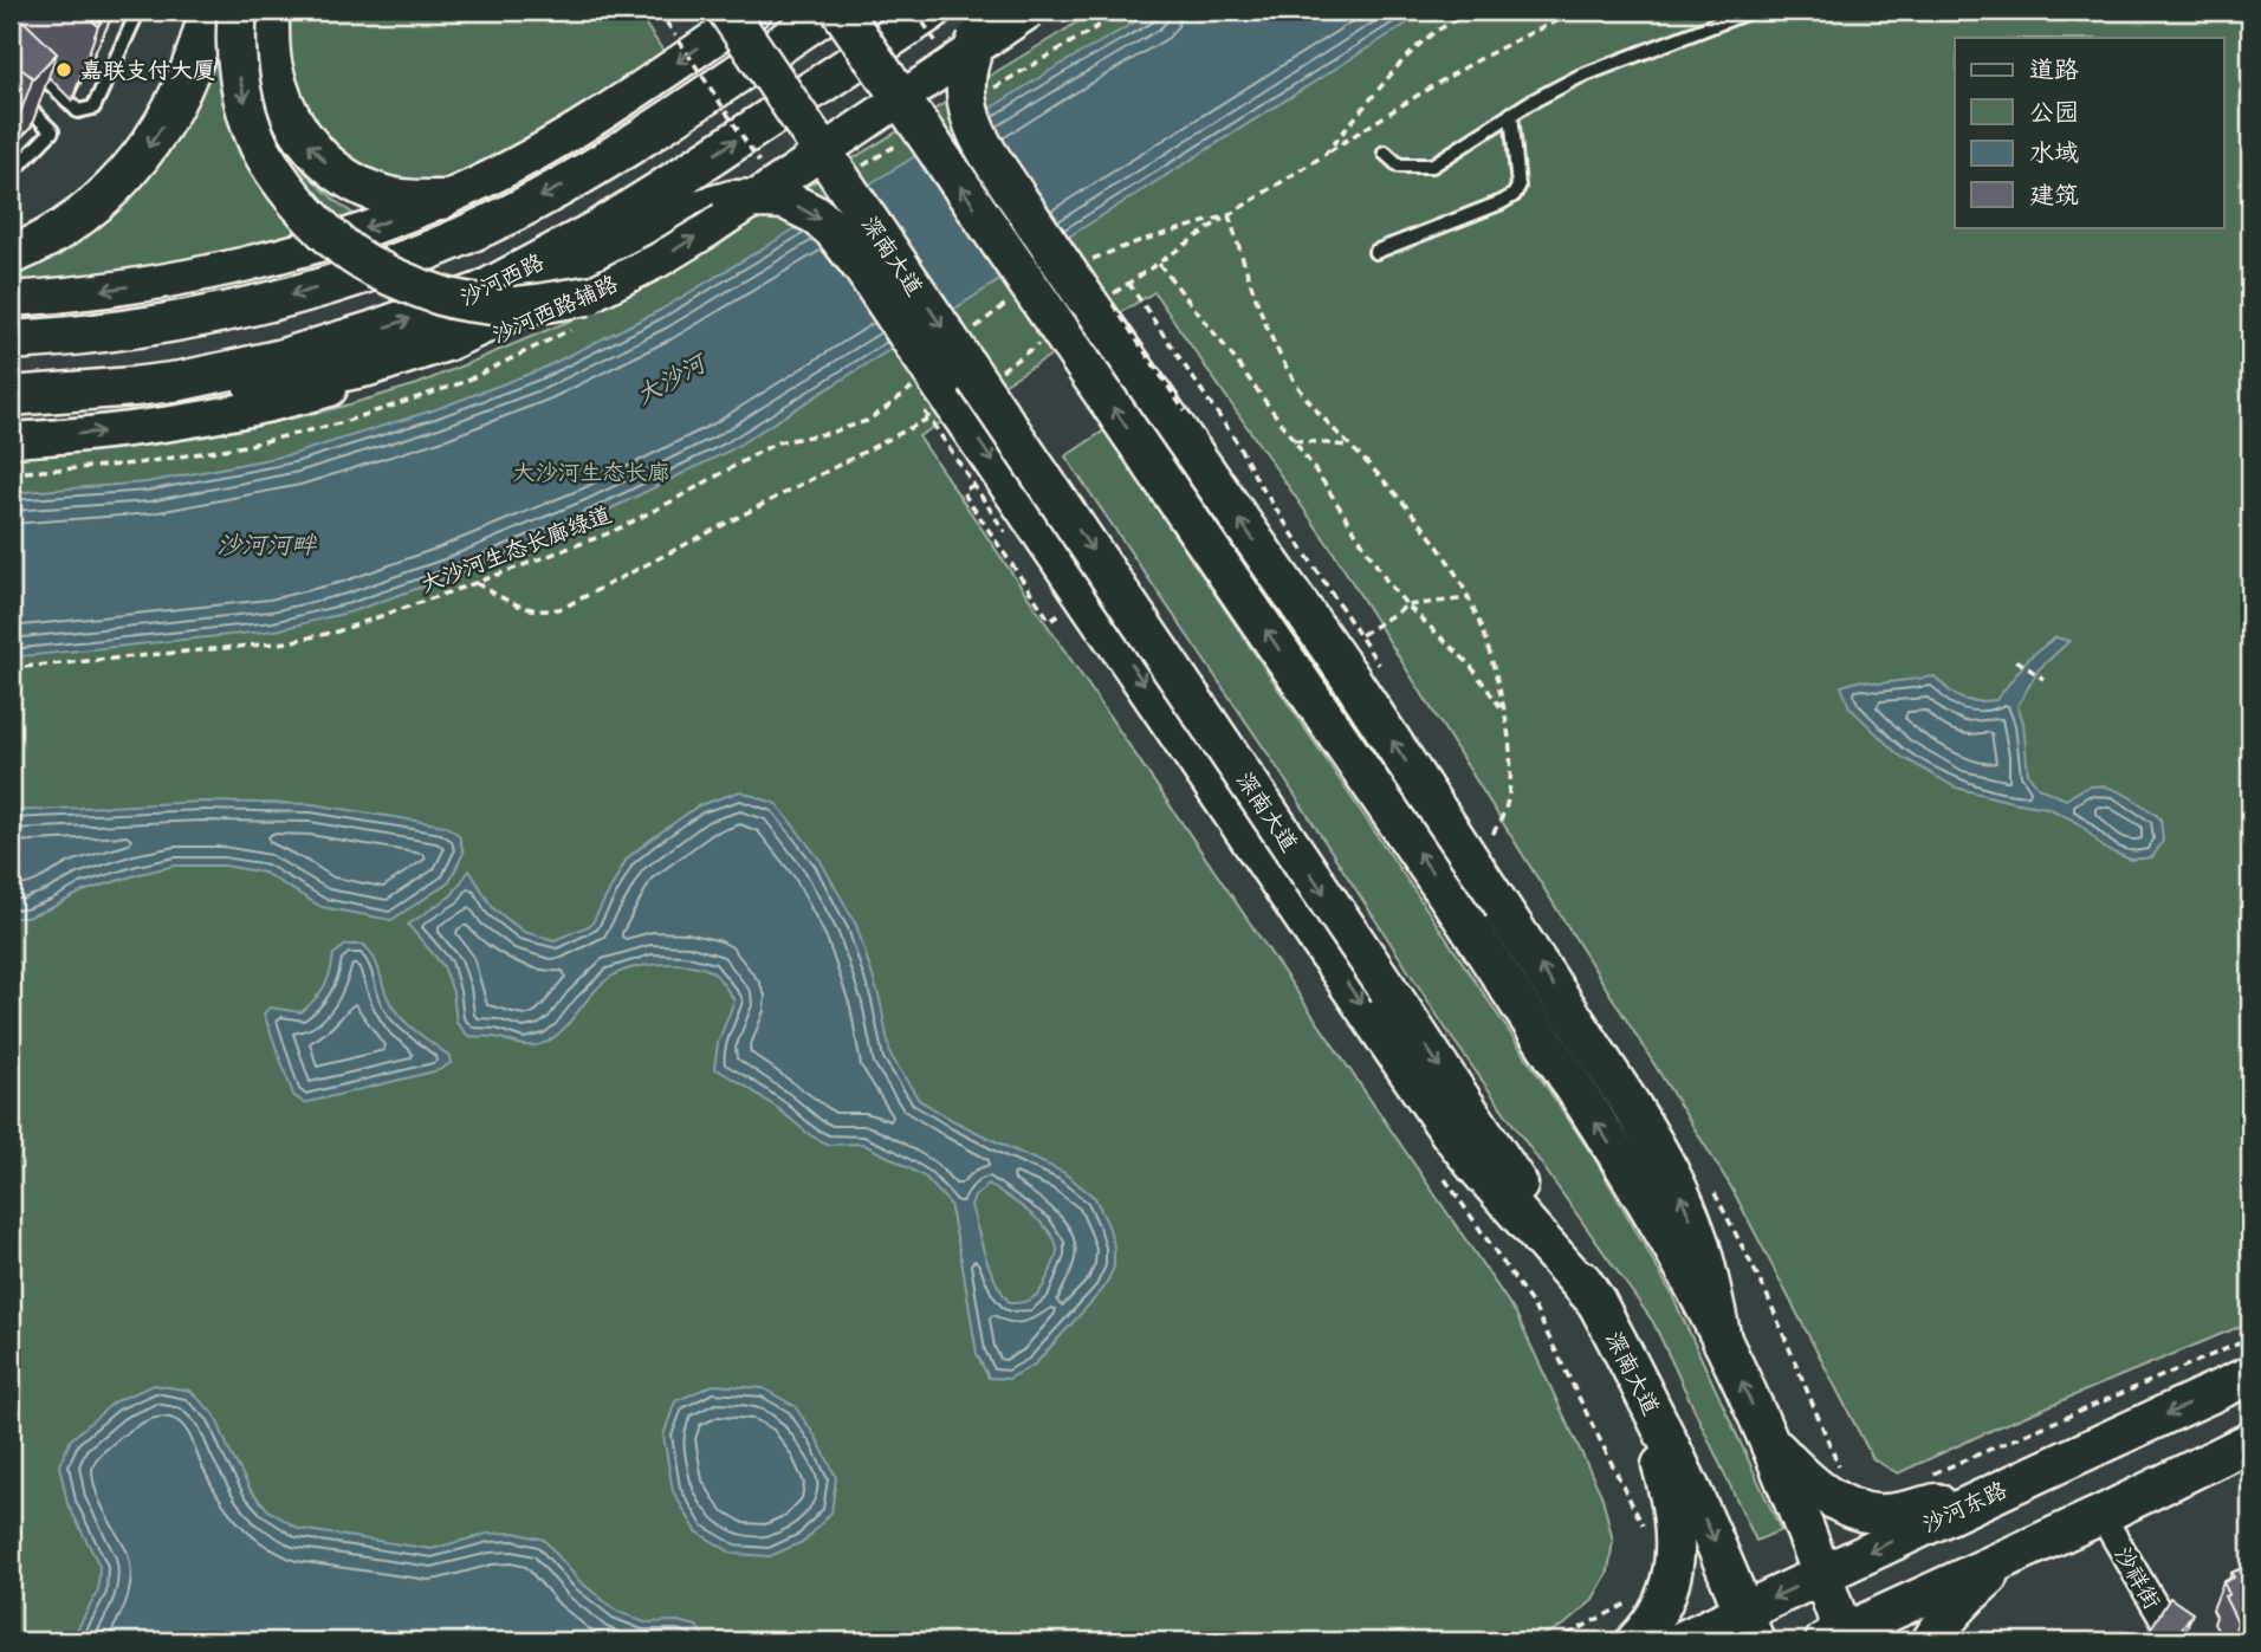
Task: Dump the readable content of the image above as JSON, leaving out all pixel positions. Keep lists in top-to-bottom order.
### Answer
{
  "streets": {
    "main road": [
      "深南大道",
      "沙河西路",
      "沙河西路辅路",
      "沙河东路"
    ],
    "street": ["沙祥街"],
    "path": ["大沙河生态长廊绿道"]
  },
  "crossings": [
    ["深南大道", "沙河东路"]
  ],
  "water": ["大沙河", "沙河河畔"],
  "parks": ["大沙河生态长廊"],
  "places": ["嘉联支付大厦"],
  "legend": [
    "道路",
    "公园",
    "水域",
    "建筑"
  ]
}
